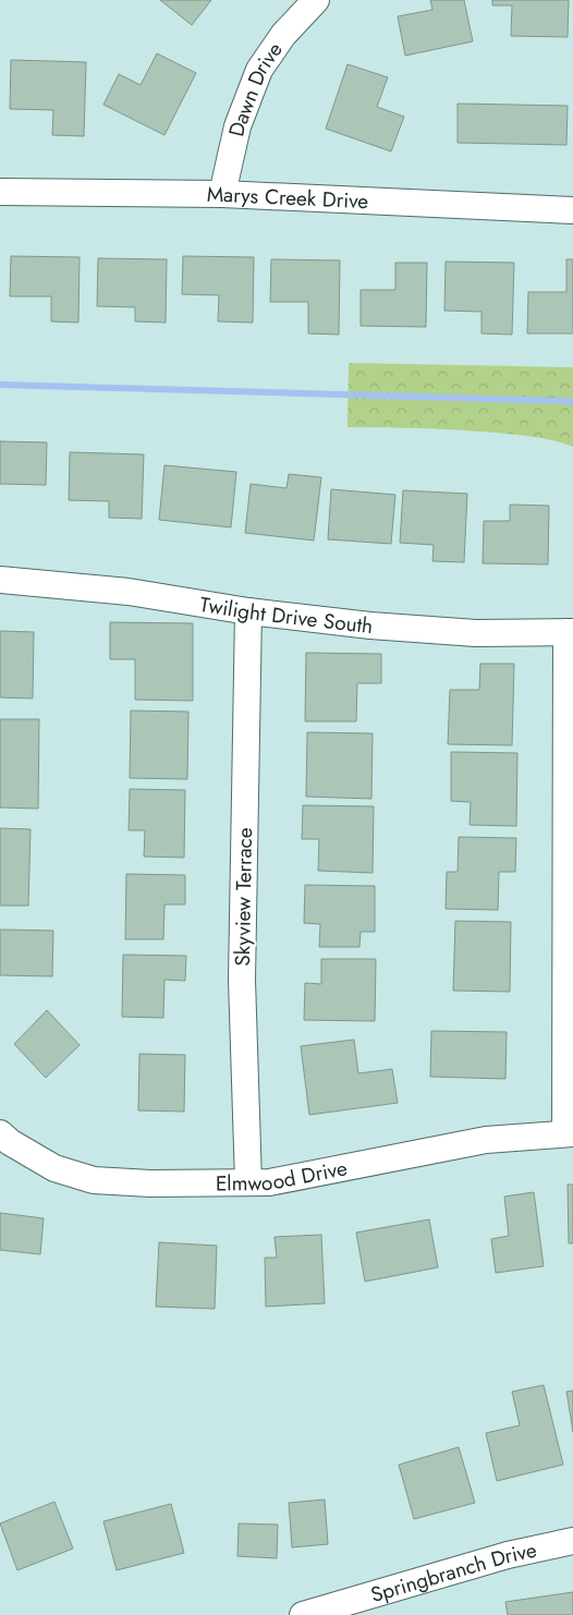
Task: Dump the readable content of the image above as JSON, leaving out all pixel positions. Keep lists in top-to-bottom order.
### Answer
{
  "streets": {
    "street": [
      "Dawn Drive",
      "Marys Creek Drive",
      "Twilight Drive South",
      "Skyview Terrace",
      "Elmwood Drive",
      "Springbranch Drive"
    ]
  },
  "crossings": [
    ["Dawn Drive", "Marys Creek Drive"],
    ["Twilight Drive South", "Skyview Terrace"],
    ["Skyview Terrace", "Elmwood Drive"]
  ]
}
